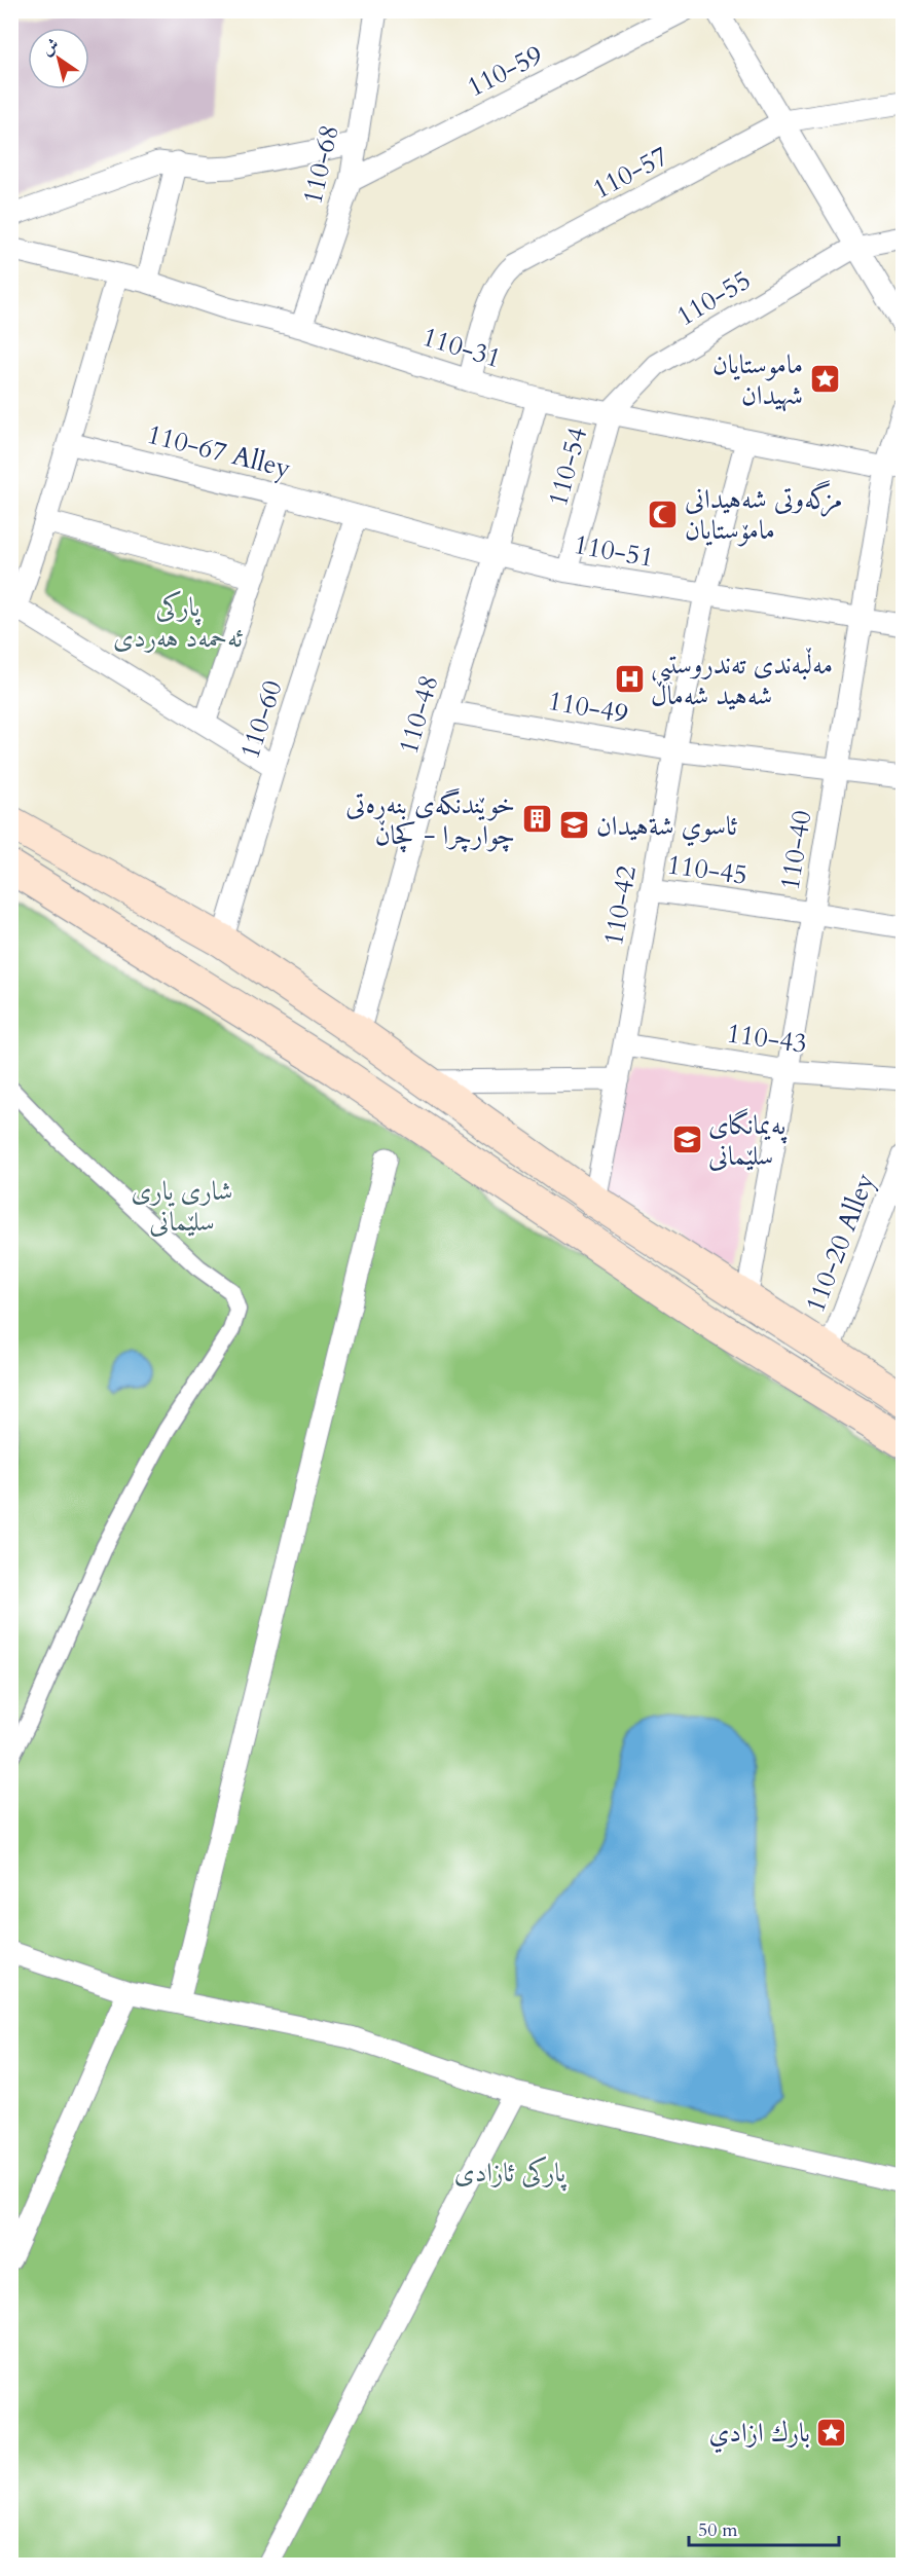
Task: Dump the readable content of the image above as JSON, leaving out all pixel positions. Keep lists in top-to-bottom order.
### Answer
{
  "streets": {
    "street": [
      "110-59",
      "110-68",
      "110-57",
      "110-55",
      "110-31",
      "110-67 Alley",
      "110-54",
      "110-51",
      "110-49",
      "110-48",
      "110-60",
      "110-40",
      "110-45",
      "110-42",
      "110-43",
      "110-20 Alley"
    ]
  },
  "crossings": [
    ["110-59", "110-68"],
    ["110-68", "110-31"],
    ["110-57", "110-31"],
    ["110-55", "110-31"],
    ["110-55", "110-54"],
    ["110-31", "110-54"],
    ["110-31", "110-48"],
    ["110-31", "110-40"],
    ["110-31", "110-42"],
    ["110-67 Alley", "110-51"],
    ["110-67 Alley", "110-60"],
    ["110-54", "110-51"],
    ["110-51", "110-48"],
    ["110-51", "110-60"],
    ["110-51", "110-40"],
    ["110-51", "110-42"],
    ["110-49", "110-48"],
    ["110-49", "110-40"],
    ["110-49", "110-42"],
    ["110-40", "110-45"],
    ["110-40", "110-43"],
    ["110-45", "110-42"],
    ["110-42", "110-43"]
  ],
  "parks": ["پارکی ئەحمەد هەردی", "شاری یاری سلێمانی", "پارکی ئازادی"],
  "places": {
    "place": ["ماموستايان شهيدان", "بارك ازادي"],
    "mosque": ["مزگەوتی شەهیدانی مامۆستایان"],
    "hospital": ["مەڵبەندی تەندروستیی شەهید شەماڵ"],
    "building": ["خوێندنگەی بنەڕەتی چوارچرا - کچان"],
    "school or university": ["ئاسوي شةهيدان", "پەیمانگای سلێمانی"]
  },
  "scale_bar": "50 m",
  "north": "top left"
}
